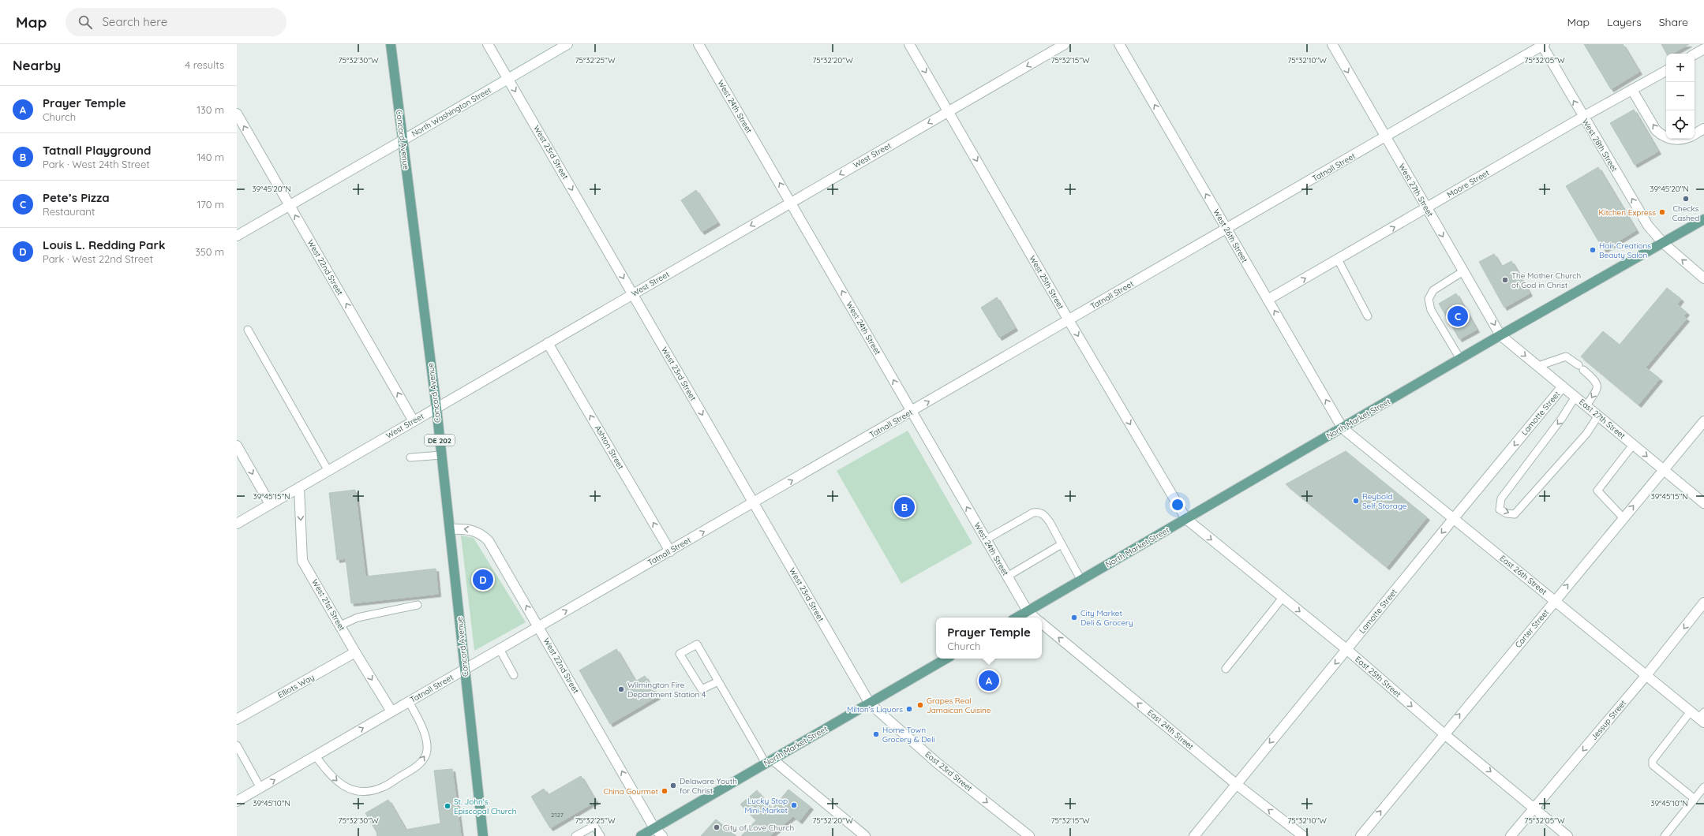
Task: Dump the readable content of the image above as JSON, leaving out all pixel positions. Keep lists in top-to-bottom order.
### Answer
{
  "streets": {
    "main road": ["Concord Avenue", "North Market Street", "DE 202"],
    "street": [
      "West 24th Street",
      "North Washington Street",
      "West 28th Street",
      "West 23rd Street",
      "West Street",
      "Tatnall Street",
      "Moore Street",
      "West 27th Street",
      "West 26th Street",
      "West 22nd Street",
      "West 25th Street",
      "Lamotte Street",
      "East 27th Street",
      "Ashton Street",
      "East 26th Street",
      "West 21st Street",
      "Carter Street",
      "East 25th Street",
      "Elliots Way",
      "Jessup Street",
      "East 24th Street",
      "East 23rd Street"
    ]
  },
  "crossings": [
    ["West 24th Street", "West Street"],
    ["West 24th Street", "Tatnall Street"],
    ["West 24th Street", "North Market Street"],
    ["North Washington Street", "Concord Avenue"],
    ["North Washington Street", "West 23rd Street"],
    ["North Washington Street", "West 22nd Street"],
    ["Concord Avenue", "West Street"],
    ["Concord Avenue", "Tatnall Street"],
    ["Concord Avenue", "West 22nd Street"],
    ["West 28th Street", "Tatnall Street"],
    ["West 28th Street", "Moore Street"],
    ["West 28th Street", "North Market Street"],
    ["West 23rd Street", "West Street"],
    ["West 23rd Street", "Tatnall Street"],
    ["West 23rd Street", "North Market Street"],
    ["West 23rd Street", "East 23rd Street"],
    ["West Street", "West 22nd Street"],
    ["West Street", "West 25th Street"],
    ["West Street", "Ashton Street"],
    ["West Street", "West 21st Street"],
    ["Tatnall Street", "West 27th Street"],
    ["Tatnall Street", "West 26th Street"],
    ["Tatnall Street", "West 22nd Street"],
    ["Tatnall Street", "West 25th Street"],
    ["Tatnall Street", "Ashton Street"],
    ["Tatnall Street", "West 21st Street"],
    ["Moore Street", "West 27th Street"],
    ["Moore Street", "West 26th Street"],
    ["West 27th Street", "North Market Street"],
    ["West 27th Street", "East 27th Street"],
    ["West 26th Street", "North Market Street"],
    ["West 26th Street", "East 26th Street"],
    ["West 22nd Street", "North Market Street"],
    ["West 25th Street", "North Market Street"],
    ["West 25th Street", "East 25th Street"],
    ["Lamotte Street", "East 27th Street"],
    ["Lamotte Street", "East 26th Street"],
    ["Lamotte Street", "East 25th Street"],
    ["Lamotte Street", "East 24th Street"],
    ["North Market Street", "East 27th Street"],
    ["North Market Street", "East 26th Street"],
    ["North Market Street", "East 25th Street"],
    ["North Market Street", "East 23rd Street"],
    ["East 27th Street", "Carter Street"],
    ["East 26th Street", "Carter Street"],
    ["East 26th Street", "Jessup Street"],
    ["West 21st Street", "Elliots Way"],
    ["Carter Street", "East 25th Street"],
    ["East 25th Street", "Jessup Street"]
  ],
  "one_way": [
    "West 24th Street",
    "West 28th Street",
    "West 23rd Street",
    "West Street",
    "Tatnall Street",
    "Moore Street",
    "West 27th Street",
    "West 26th Street",
    "West 22nd Street",
    "West 25th Street",
    "Lamotte Street",
    "Ashton Street",
    "West 21st Street",
    "Carter Street",
    "East 25th Street",
    "Jessup Street",
    "East 24th Street",
    "East 23rd Street"
  ],
  "places": [
    "Checks Cashed",
    "Kitchen Express",
    "Hair Creations Beauty Salon",
    "The Mother Church of God in Christ",
    "Reybold Self Storage",
    "City Market Deli & Grocery",
    "Wilmington Fire Department Station 4",
    "Grapes Real Jamaican Cuisine",
    "Milton’s Liquors",
    "Home Town Grocery & Deli",
    "Delaware Youth for Christ",
    "China Gourmet",
    "Lucky Stop Mini-Market",
    "St. John's Episcopal Church",
    "City of Love Church"
  ],
  "house_numbers": ["2127"],
  "page": {
    "header": "Map",
    "search": "Search here",
    "nav": ["Map", "Layers", "Share"],
    "heading": ["Nearby", "4 results"],
    "map_buttons": ["+", "−"],
    "list": [
      {
        "mark": "A",
        "name": "Prayer Temple",
        "note": "Church",
        "value": "130 m"
      },
      {
        "mark": "B",
        "name": "Tatnall Playground",
        "note": "Park · West 24th Street",
        "value": "140 m"
      },
      {
        "mark": "C",
        "name": "Pete’s Pizza",
        "note": "Restaurant",
        "value": "170 m"
      },
      {
        "mark": "D",
        "name": "Louis L. Redding Park",
        "note": "Park · West 22nd Street",
        "value": "350 m"
      }
    ],
    "pins": [
      "C",
      "B",
      "D",
      "A"
    ],
    "popup": ["Prayer Temple", "Church"]
  },
  "coordinates": [
    "75°32'30\"W",
    "75°32'25\"W",
    "75°32'20\"W",
    "75°32'15\"W",
    "75°32'10\"W",
    "75°32'05\"W",
    "39°45'20\"N",
    "39°45'15\"N",
    "39°45'10\"N"
  ]
}
